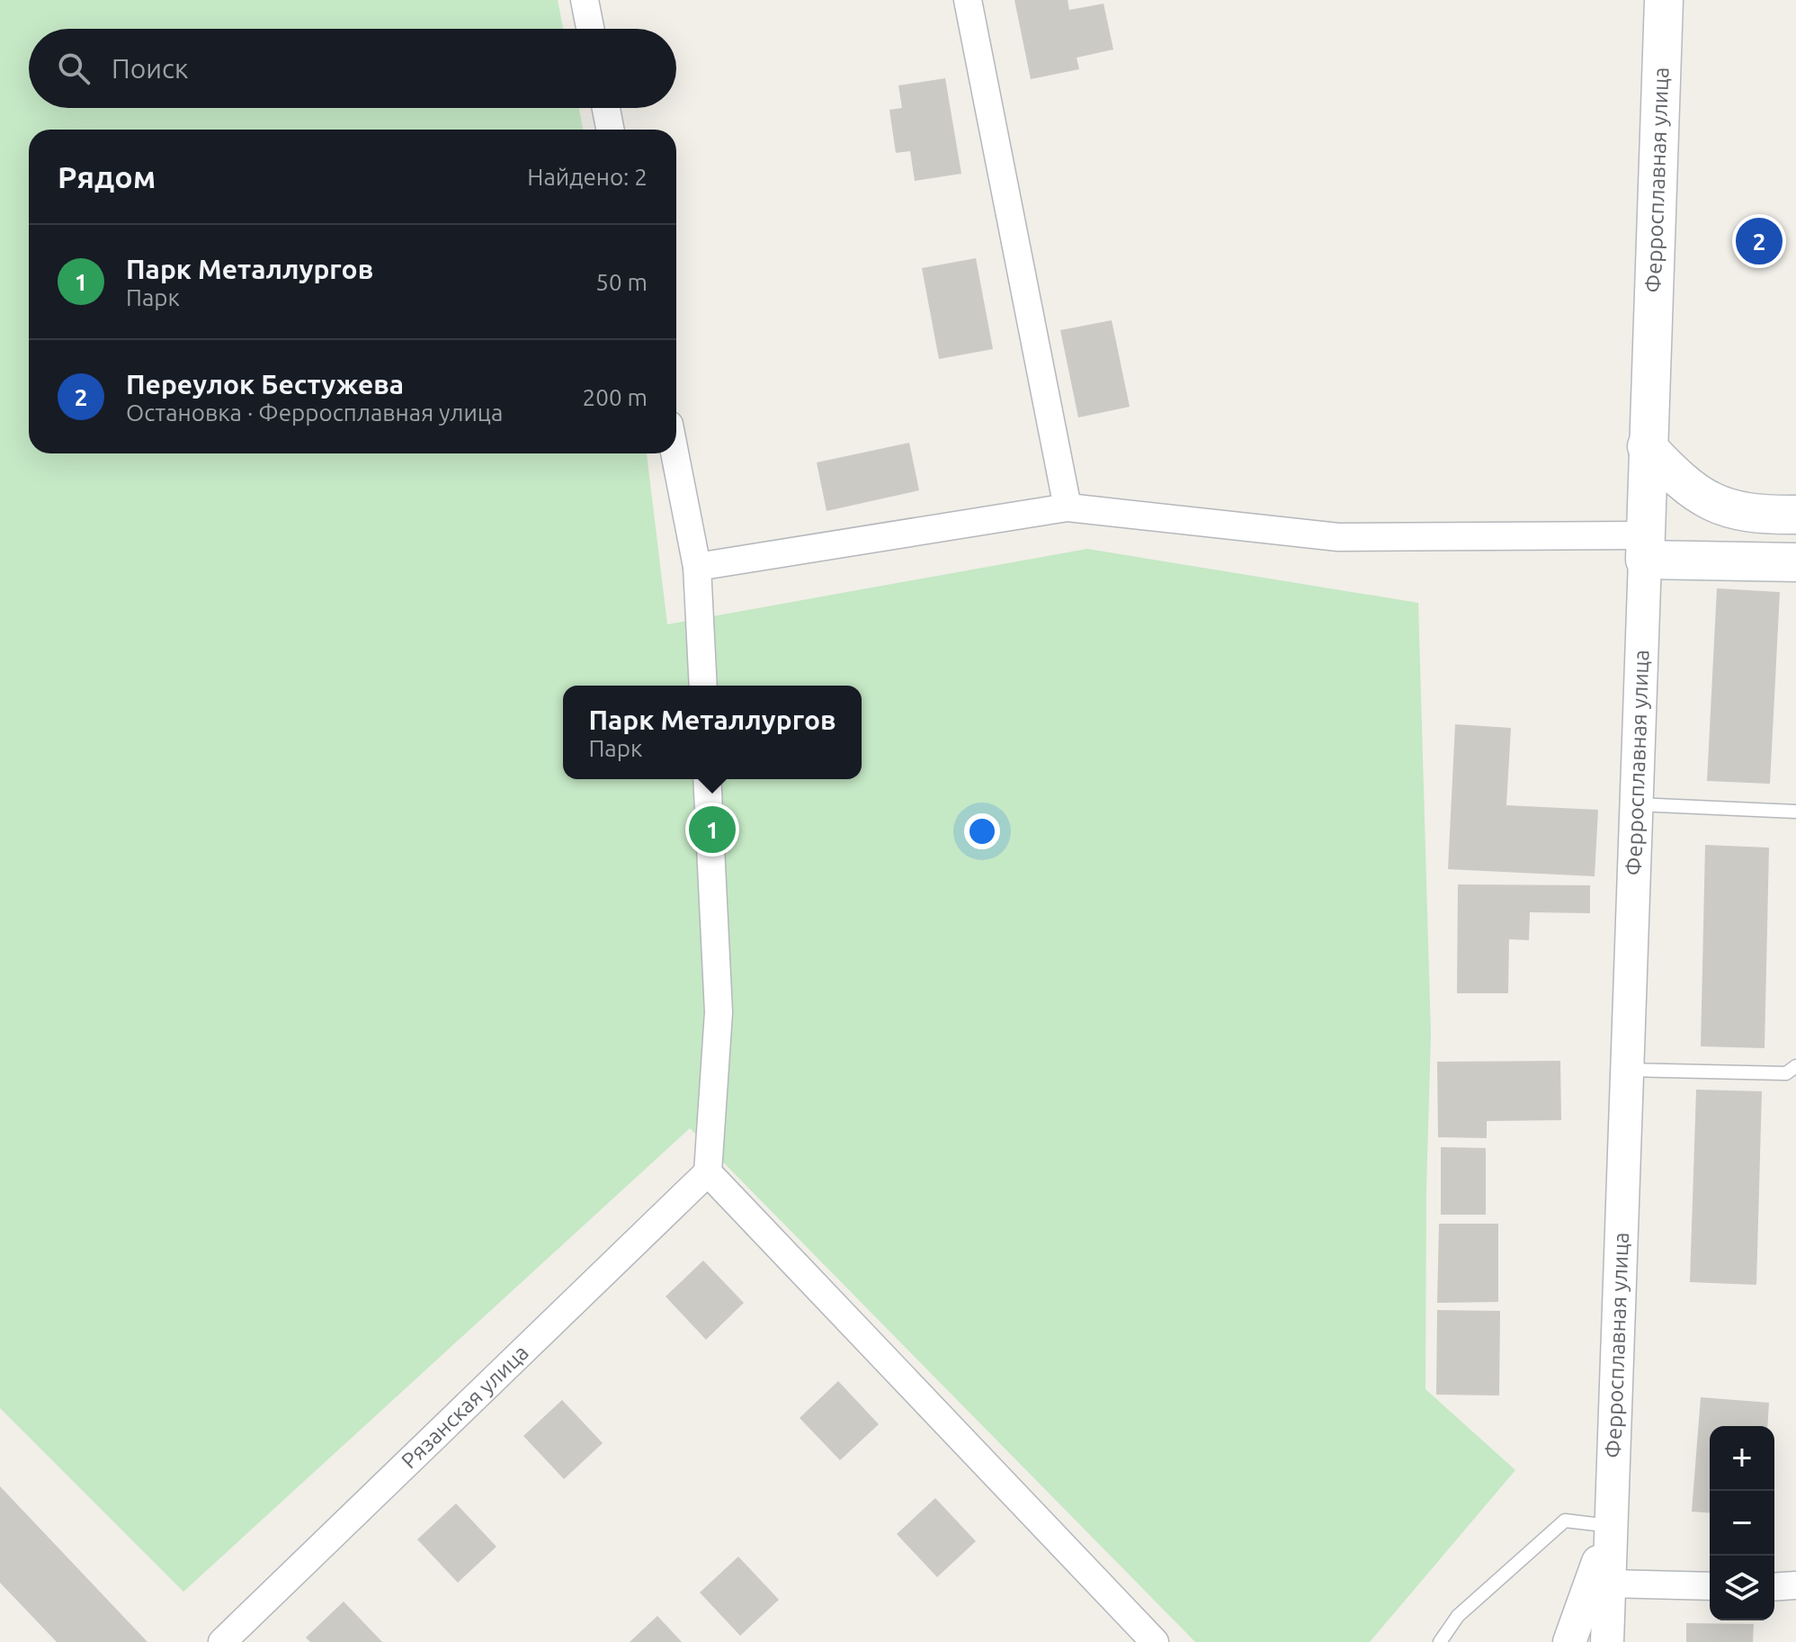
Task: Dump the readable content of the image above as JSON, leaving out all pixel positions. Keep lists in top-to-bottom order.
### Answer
{
  "streets": {
    "main road": ["Ферросплавная улица"],
    "street": ["Рязанская улица"]
  },
  "page": {
    "search": "Поиск",
    "heading": ["Рядом", "Найдено: 2"],
    "pins": ["2", "1"],
    "list": [
      {
        "mark": "1",
        "name": "Парк Металлургов",
        "note": "Парк",
        "value": "50 m"
      },
      {
        "mark": "2",
        "name": "Переулок Бестужева",
        "note": "Остановка · Ферросплавная улица",
        "value": "200 m"
      }
    ],
    "popup": ["Парк Металлургов", "Парк"],
    "map_buttons": ["+", "−"]
  }
}
